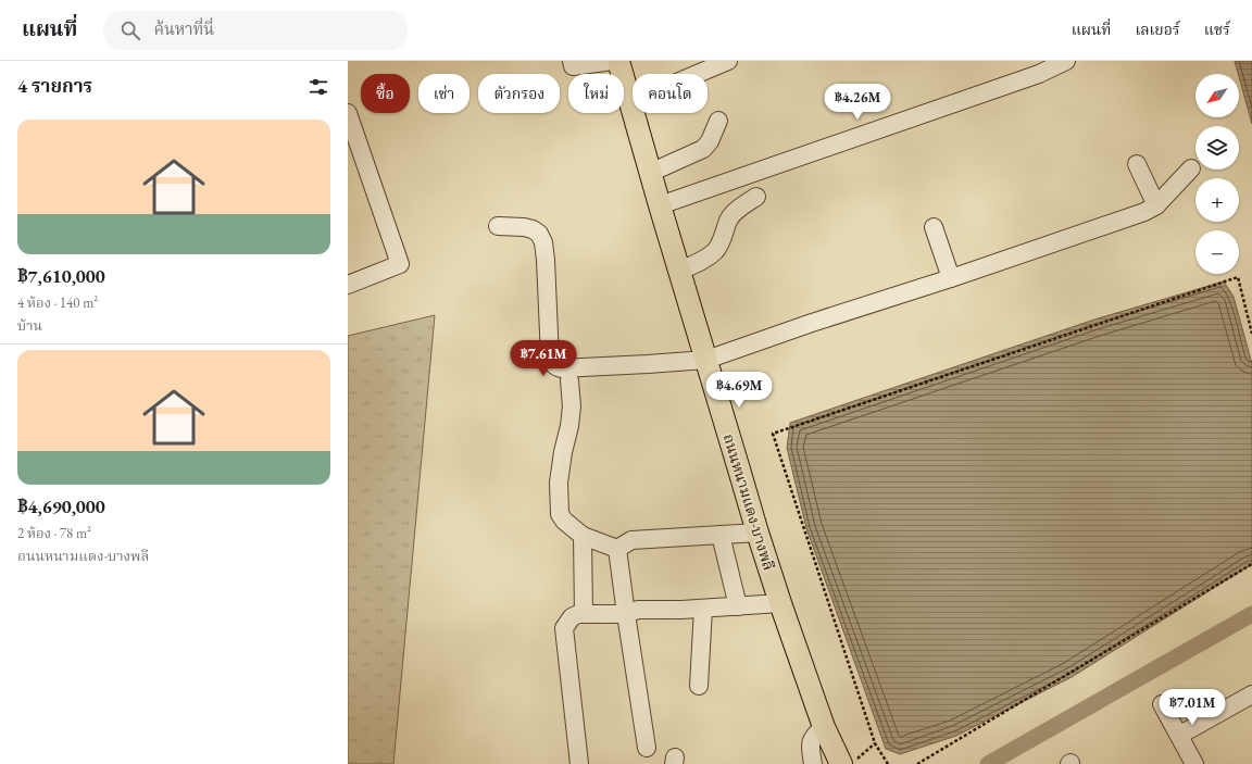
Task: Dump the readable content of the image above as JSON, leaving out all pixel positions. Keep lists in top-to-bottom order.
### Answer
{
  "streets": {
    "main road": ["ถนนหนามแดง-บางพลี"]
  },
  "north": "bottom left",
  "page": {
    "header": "แผนที่",
    "search": "ค้นหาที่นี่",
    "nav": ["แผนที่", "เลเยอร์", "แชร์"],
    "heading": "4 รายการ",
    "map_buttons": ["+", "−"],
    "chip": [
      "ซื้อ",
      "เช่า",
      "ตัวกรอง",
      "ใหม่",
      "คอนโด"
    ],
    "price": [
      "฿4.26M",
      "฿7.61M",
      "฿4.69M",
      "฿7.01M"
    ],
    "list": [
      {
        "name": "฿7,610,000",
        "note": "4 ห้อง · 140 m² · บ้าน"
      },
      {
        "name": "฿4,690,000",
        "note": "2 ห้อง · 78 m² · ถนนหนามแดง-บางพลี"
      }
    ]
  }
}
